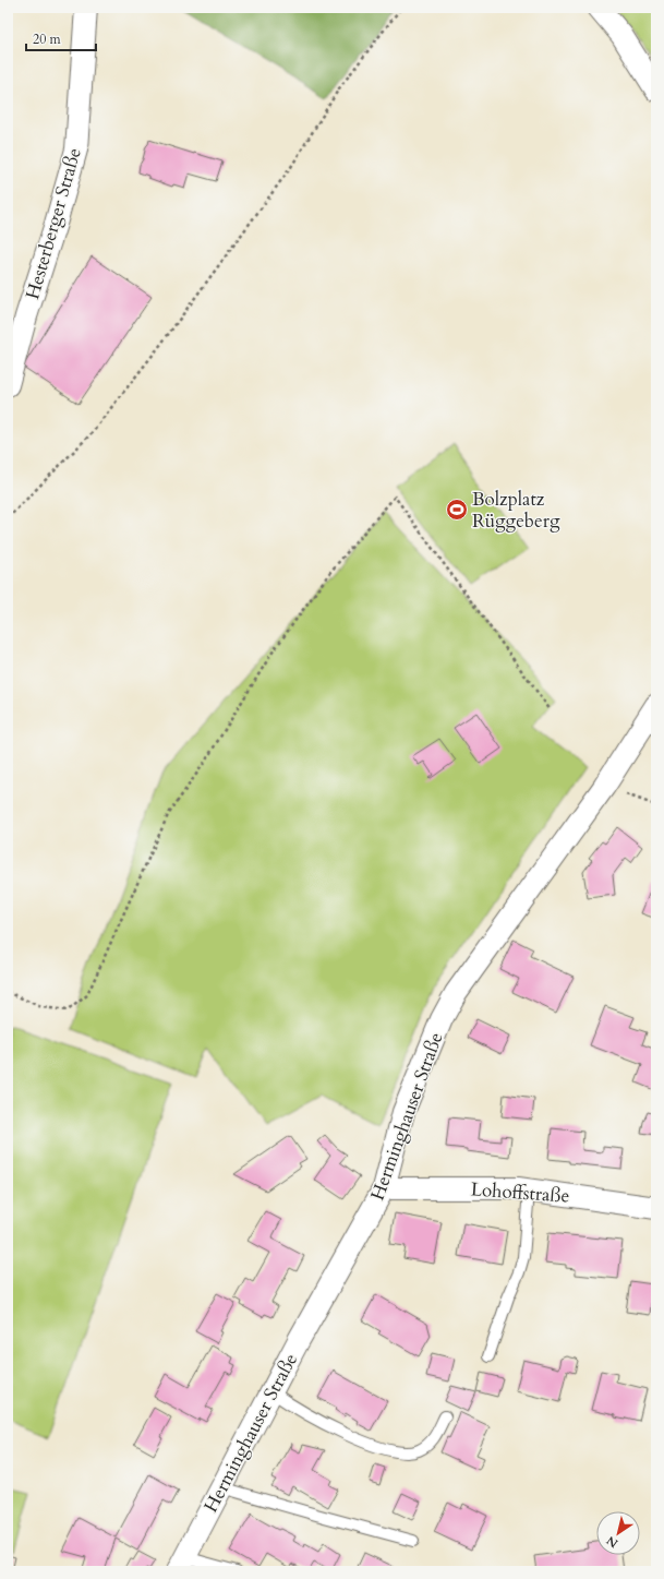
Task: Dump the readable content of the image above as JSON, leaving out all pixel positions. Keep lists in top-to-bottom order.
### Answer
{
  "streets": {
    "street": ["Hesterberger Straße", "Herminghauser Straße", "Lohoffstraße"]
  },
  "crossings": [
    ["Herminghauser Straße", "Lohoffstraße"]
  ],
  "places": {
    "sports": ["Bolzplatz Rüggeberg"]
  },
  "scale_bar": "20 m",
  "north": "bottom left"
}
